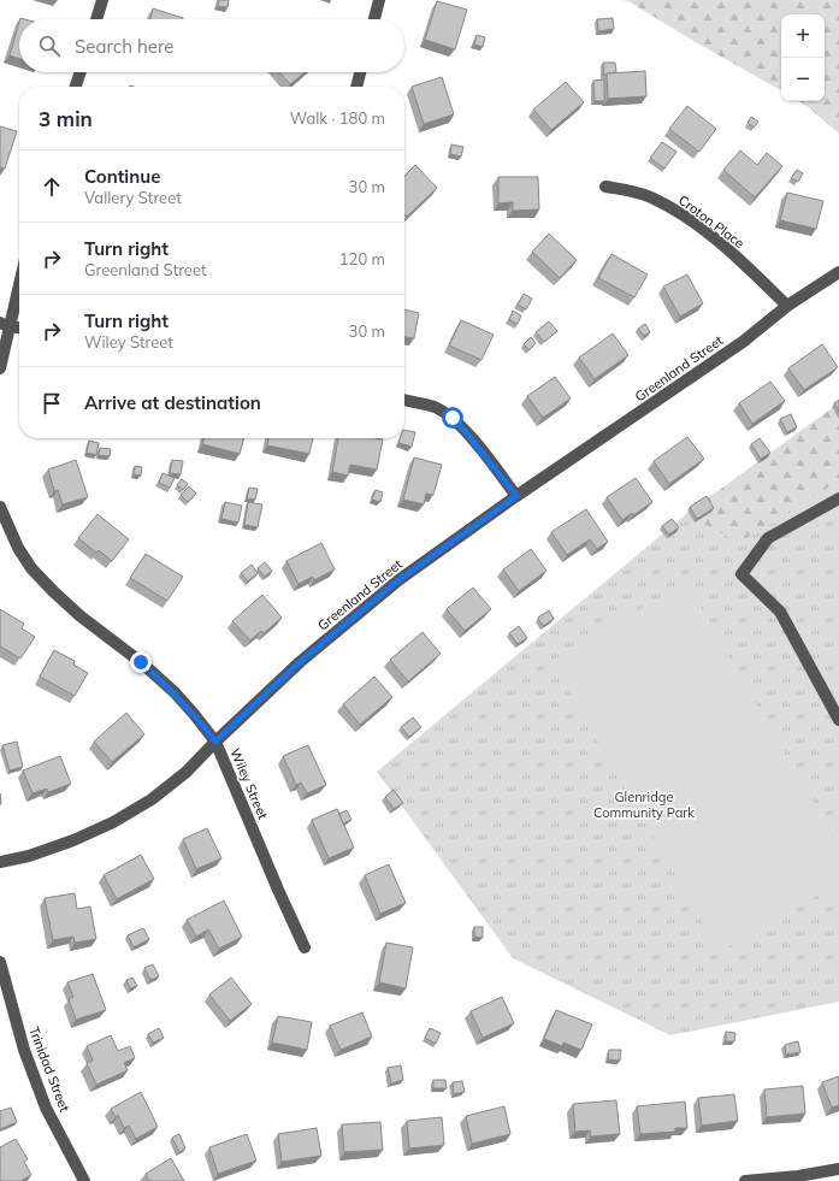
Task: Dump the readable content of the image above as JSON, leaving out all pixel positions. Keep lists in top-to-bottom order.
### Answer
{
  "streets": {
    "street": [
      "Croton Place",
      "Greenland Street",
      "Wiley Street",
      "Trinidad Street"
    ]
  },
  "crossings": [
    ["Croton Place", "Greenland Street"],
    ["Greenland Street", "Wiley Street"]
  ],
  "parks": ["Glenridge Community Park"],
  "page": {
    "map_buttons": ["+", "−"],
    "search": "Search here",
    "heading": ["3 min", "Walk · 180 m"],
    "list": [
      ["Continue", "Vallery Street", "30 m"],
      ["Turn right", "Greenland Street", "120 m"],
      ["Turn right", "Wiley Street", "30 m"],
      "Arrive at destination"
    ]
  }
}
